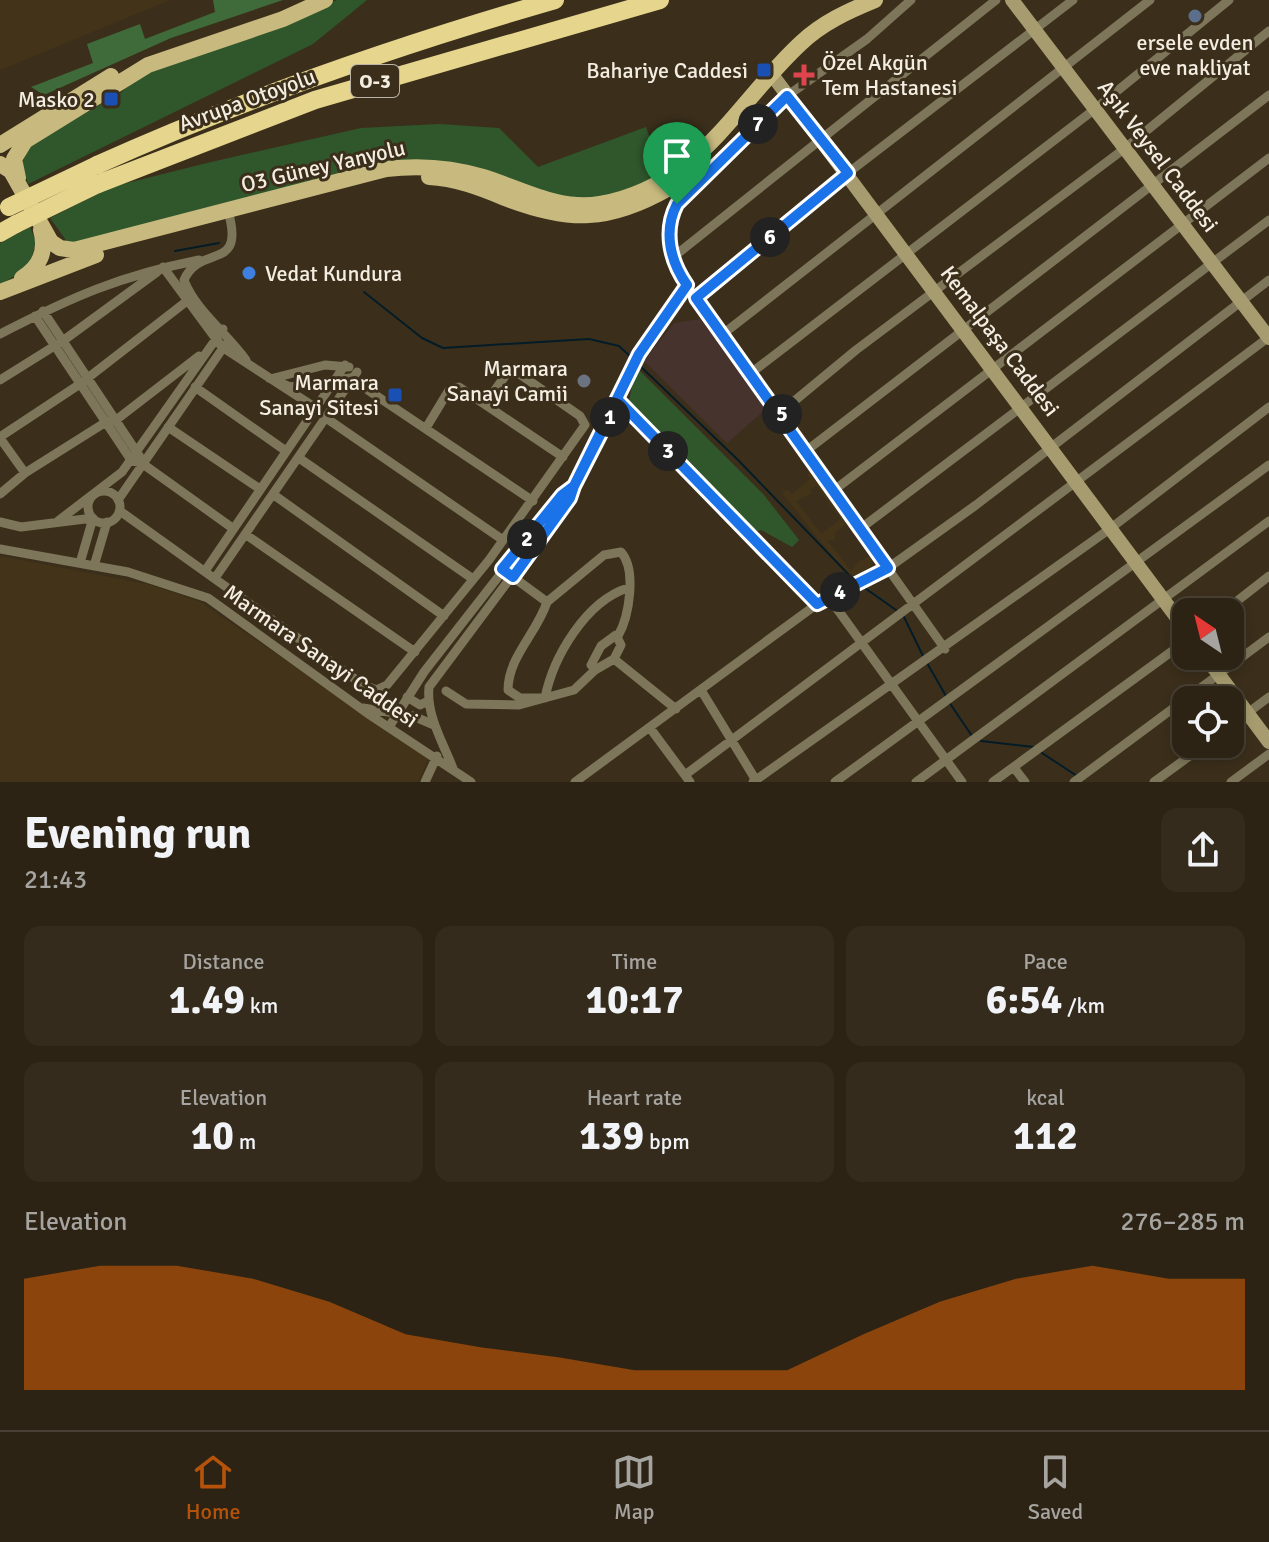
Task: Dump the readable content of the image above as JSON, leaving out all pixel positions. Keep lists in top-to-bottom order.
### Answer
{
  "streets": {
    "highway": ["O-3", "Avrupa Otoyolu"],
    "main road": ["Aşık Veysel Caddesi", "O3 Güney Yanyolu", "Kemalpaşa Caddesi"],
    "street": ["Marmara Sanayi Caddesi"]
  },
  "places": {
    "other": ["ersele evden eve nakliyat", "Vedat Kundura", "Marmara Sanayi Camii"],
    "transit": ["Bahariye Caddesi", "Masko 2", "Marmara Sanayi Sitesi"],
    "health": ["Özel Akgün Tem Hastanesi"]
  },
  "north": "top left",
  "page": {
    "pins": [
      "7",
      "6",
      "5",
      "1",
      "3",
      "2",
      "4"
    ],
    "heading": ["Evening run", "21:43"],
    "stats": [
      ["Distance", "1.49 km"],
      ["Time", "10:17"],
      ["Pace", "6:54 /km"],
      ["Elevation", "10 m"],
      ["Heart rate", "139 bpm"],
      ["kcal", "112"]
    ],
    "chart": ["Elevation", "276–285 m"],
    "tabs": ["Home", "Map", "Saved"]
  }
}
